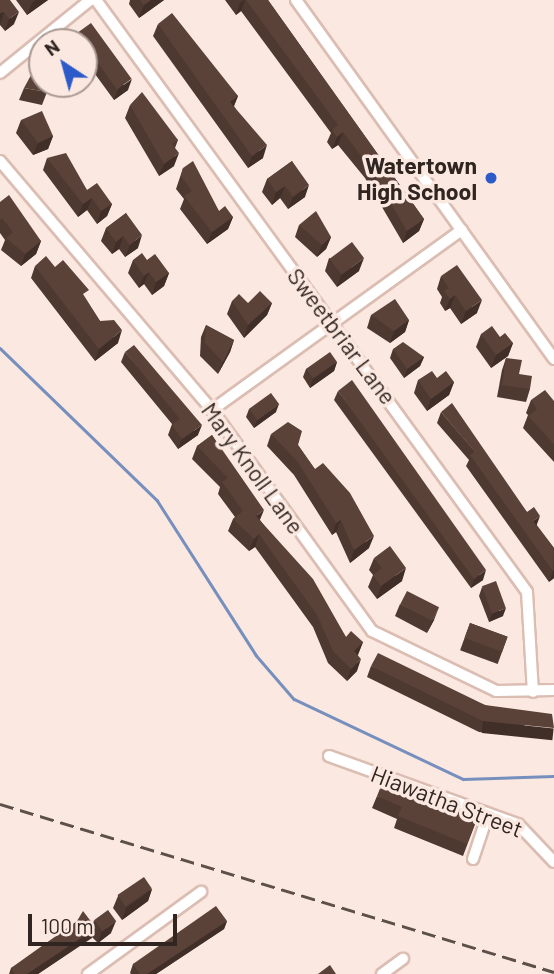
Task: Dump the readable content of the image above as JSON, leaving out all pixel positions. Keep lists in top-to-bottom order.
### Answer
{
  "streets": {
    "street": ["Sweetbriar Lane", "Mary Knoll Lane", "Hiawatha Street"]
  },
  "crossings": [
    ["Sweetbriar Lane", "Mary Knoll Lane"]
  ],
  "places": ["Watertown High School"],
  "scale_bar": "100 m",
  "north": "top left"
}
